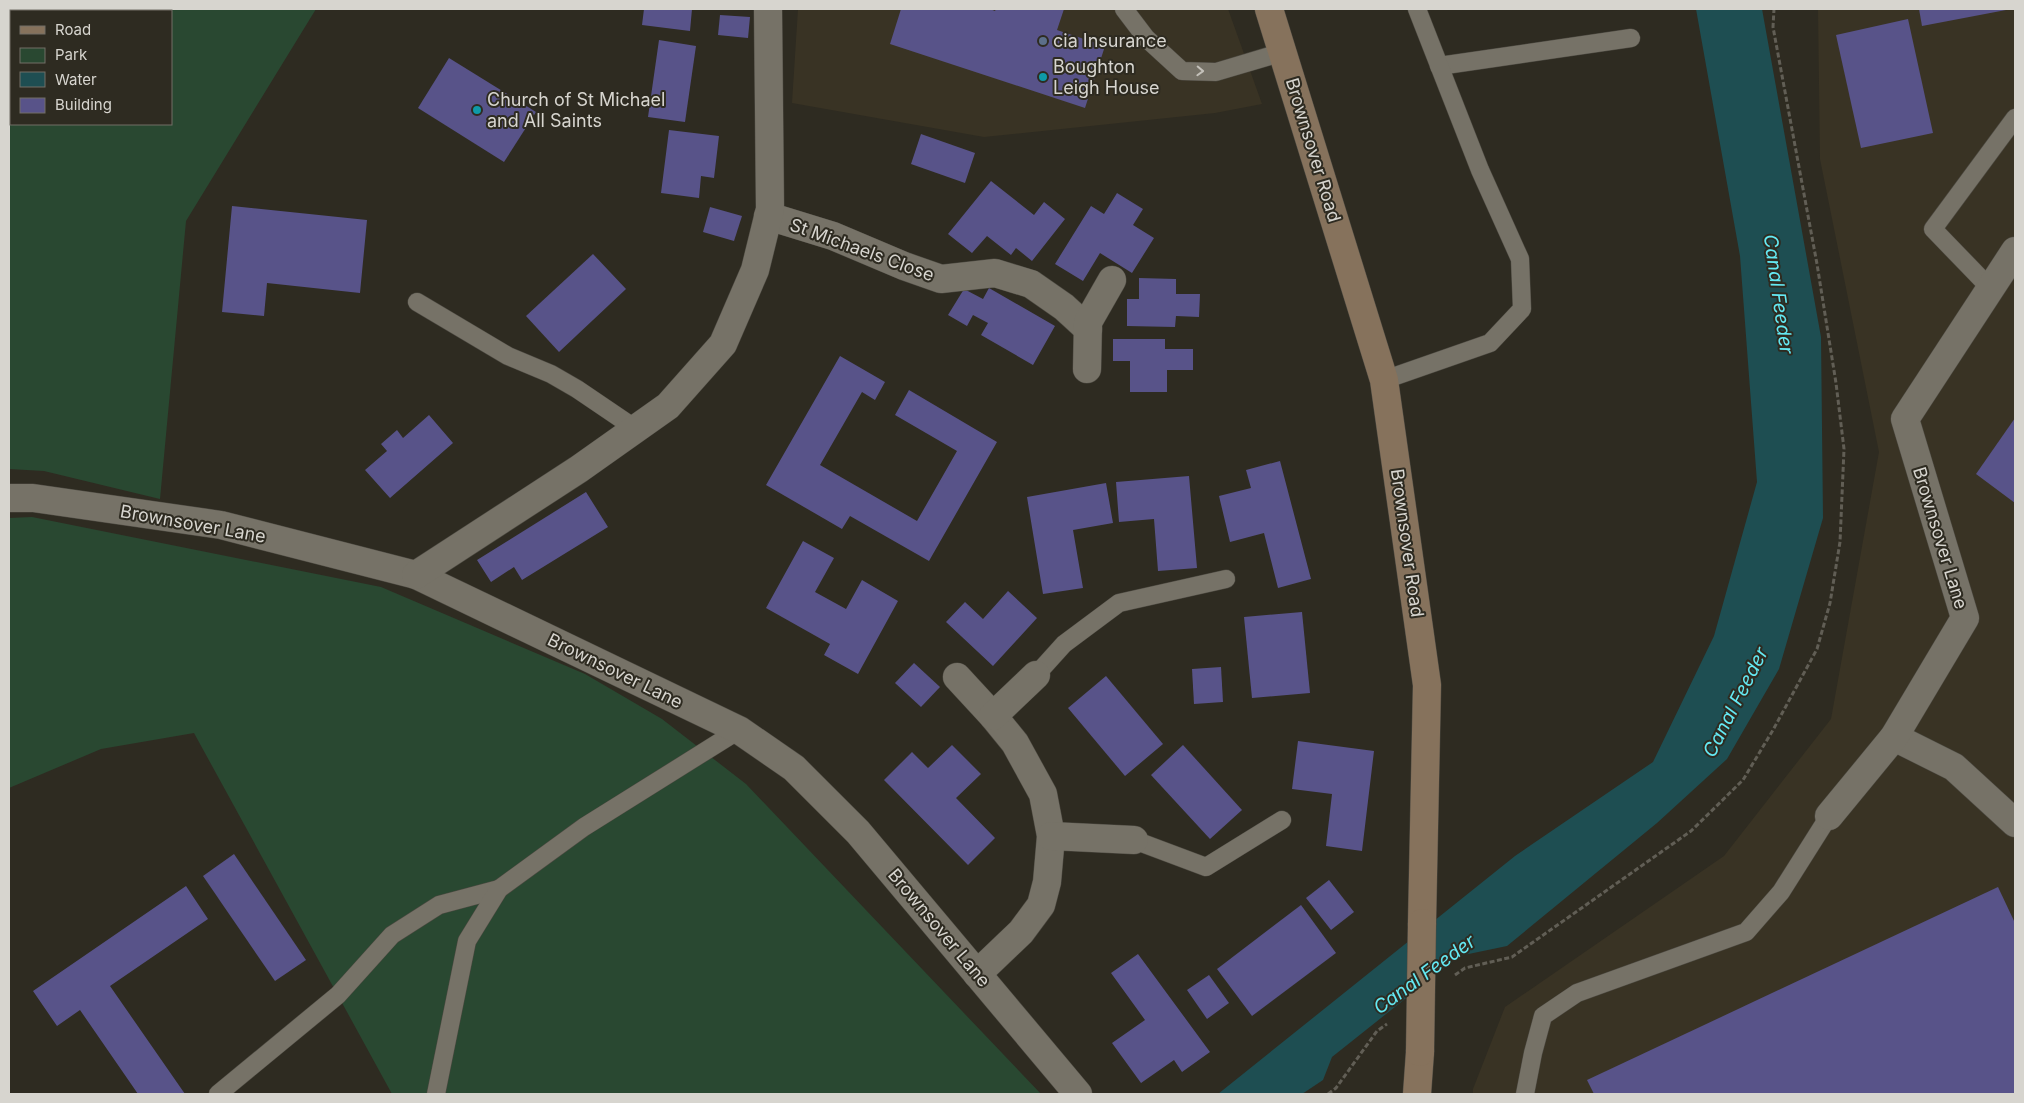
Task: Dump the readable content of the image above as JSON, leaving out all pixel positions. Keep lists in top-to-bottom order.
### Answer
{
  "streets": {
    "street": ["Brownsover Road", "St Michaels Close", "Brownsover Lane"]
  },
  "water": ["Canal Feeder"],
  "places": ["cia Insurance", "Boughton Leigh House", "Church of St Michael and All Saints"],
  "legend": [
    "Road",
    "Park",
    "Water",
    "Building"
  ]
}
